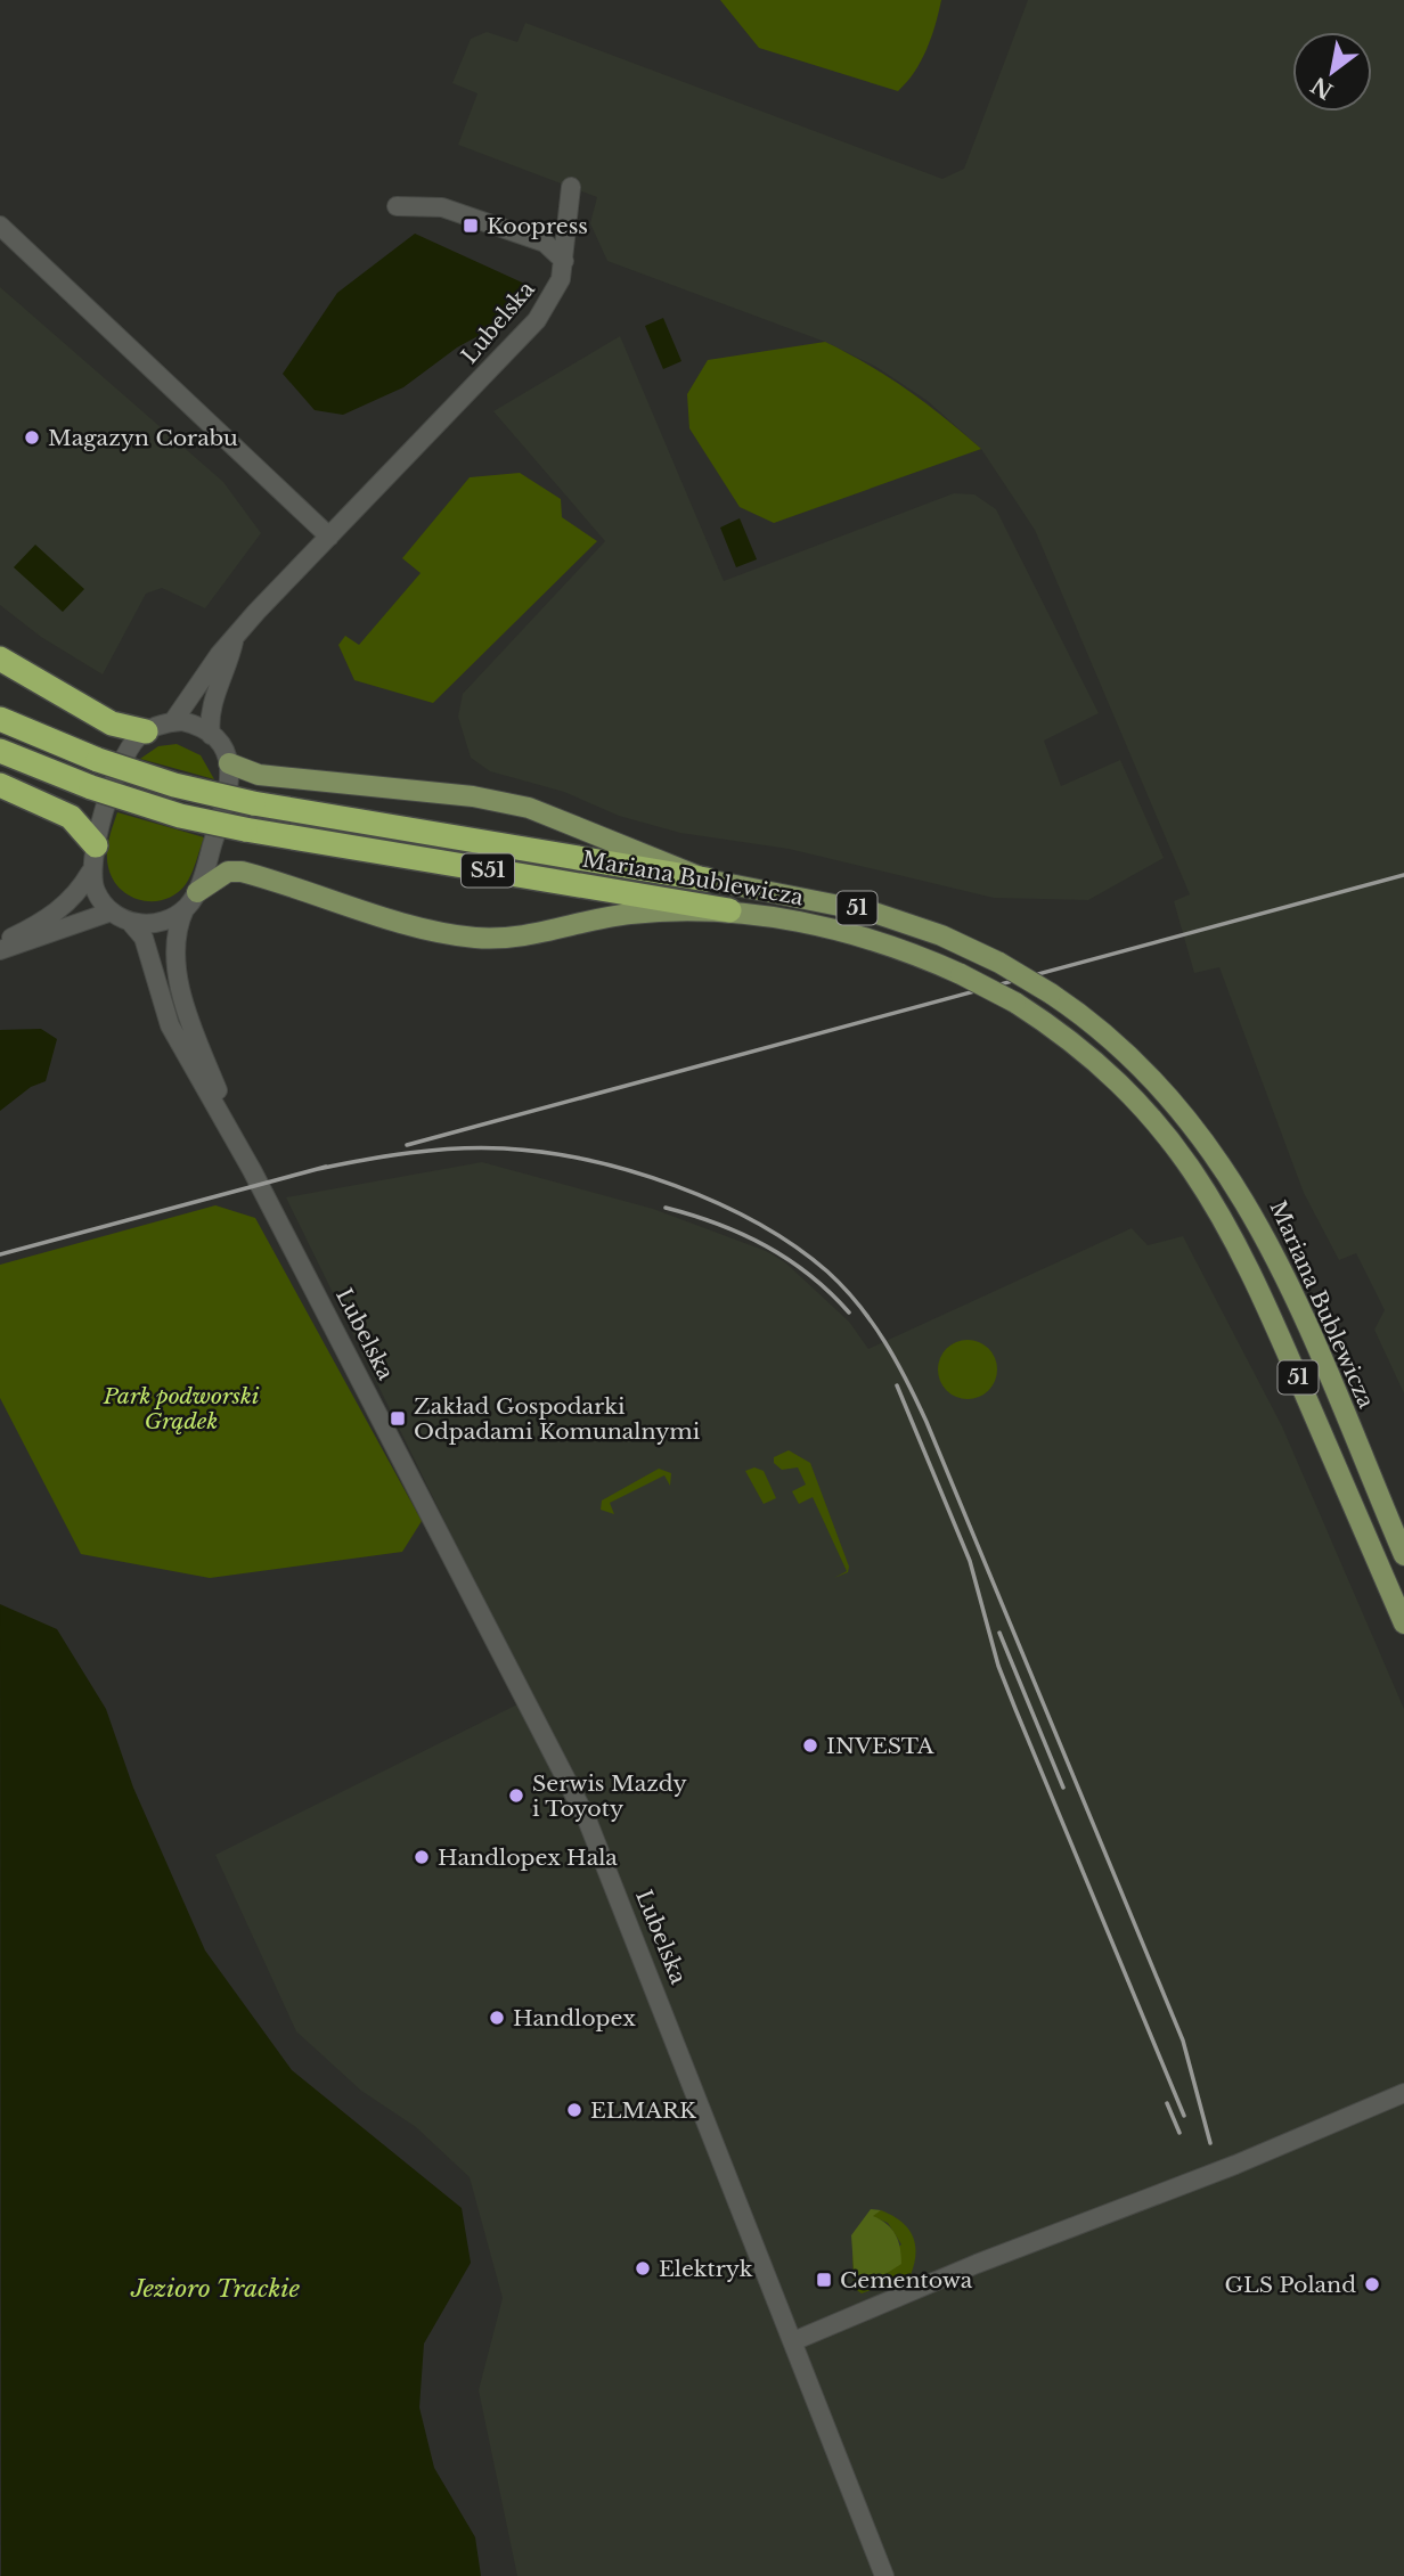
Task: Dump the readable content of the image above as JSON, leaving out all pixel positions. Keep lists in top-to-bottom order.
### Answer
{
  "streets": {
    "highway": ["S51", "Mariana Bublewicza"],
    "main road": ["51"],
    "street": ["Lubelska"]
  },
  "water": ["Jezioro Trackie"],
  "parks": ["Park podworski Grądek"],
  "places": {
    "transit": ["Koopress", "Zakład Gospodarki Odpadami Komunalnymi", "Cementowa"],
    "other": [
      "Magazyn Corabu",
      "INVESTA",
      "Serwis Mazdy i Toyoty",
      "Handlopex Hala",
      "Handlopex",
      "ELMARK",
      "Elektryk",
      "GLS Poland"
    ]
  },
  "north": "bottom left"
}
